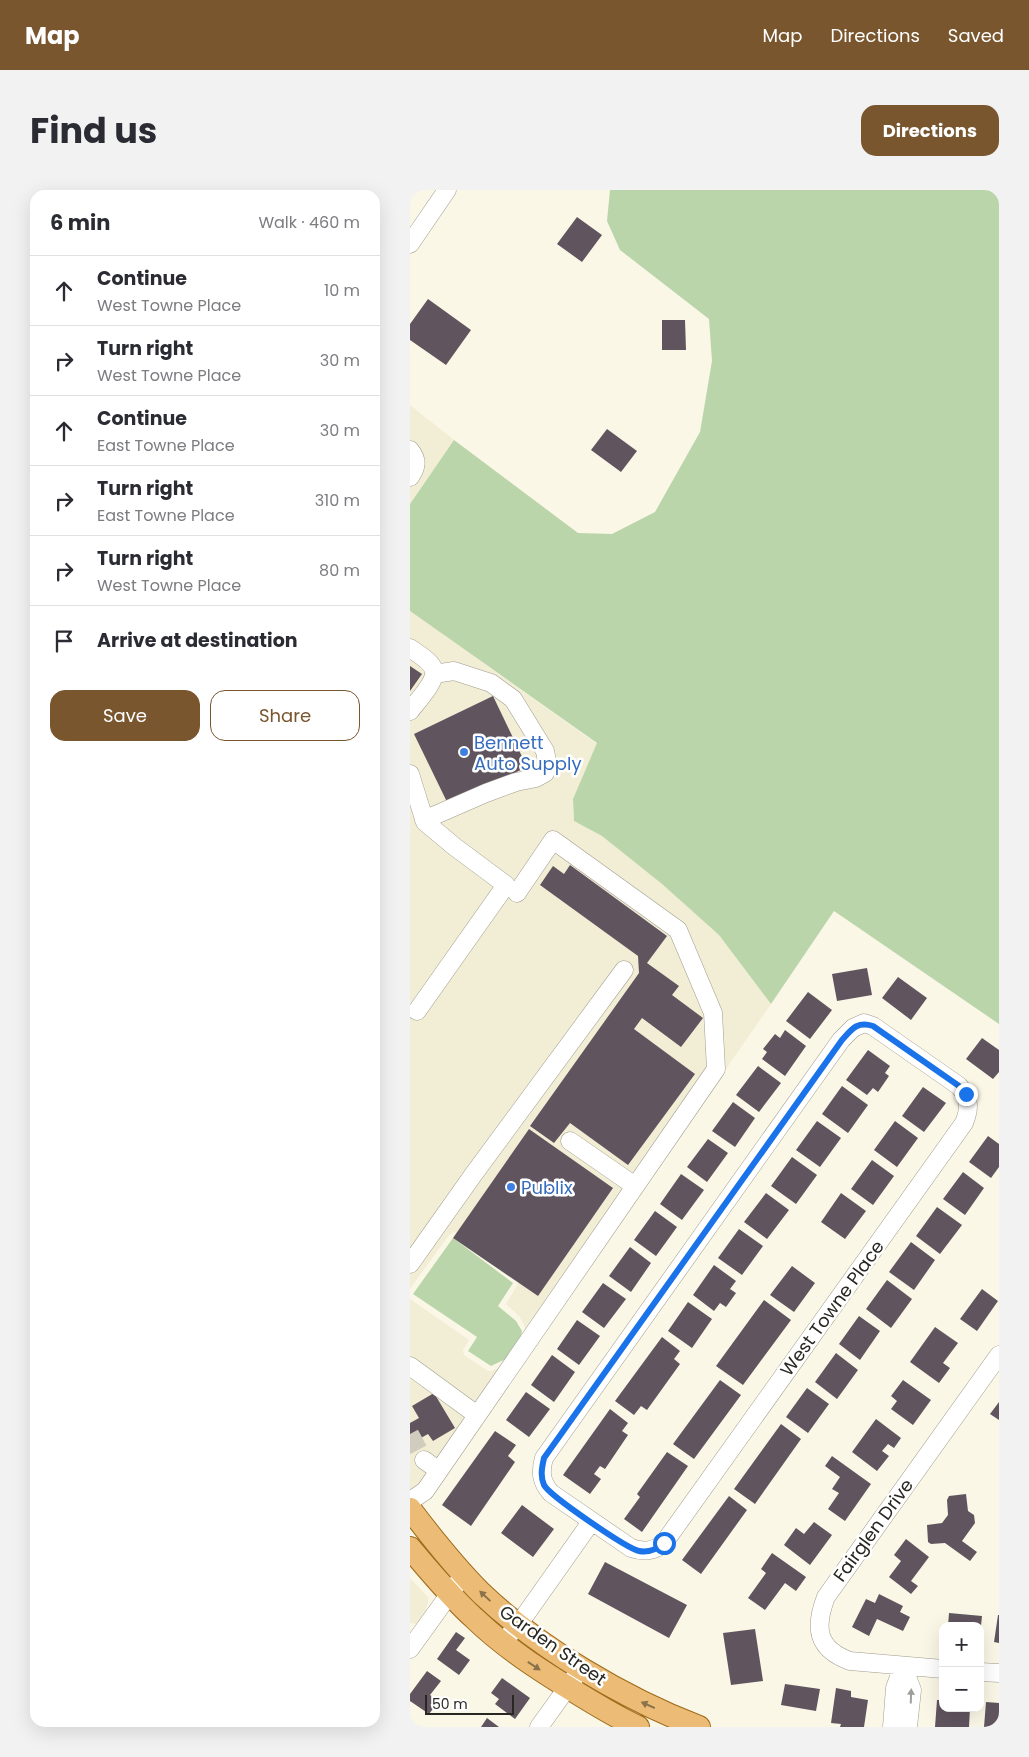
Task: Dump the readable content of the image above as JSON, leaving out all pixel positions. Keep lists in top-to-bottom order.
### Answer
{
  "streets": {
    "main road": ["Garden Street"],
    "street": ["West Towne Place", "Fairglen Drive"]
  },
  "places": ["Bennett Auto Supply", "Publix"],
  "scale_bar": "50 m",
  "page": {
    "header": "Map",
    "nav": ["Map", "Directions", "Saved"],
    "title": "Find us",
    "buttons": [
      "Directions",
      ["Save", "Share"]
    ],
    "heading": ["6 min", "Walk · 460 m"],
    "list": [
      ["Continue", "West Towne Place", "10 m"],
      ["Turn right", "West Towne Place", "30 m"],
      ["Continue", "East Towne Place", "30 m"],
      ["Turn right", "East Towne Place", "310 m"],
      ["Turn right", "West Towne Place", "80 m"],
      "Arrive at destination"
    ],
    "map_buttons": ["+", "−"],
    "scale": "50 m"
  }
}
